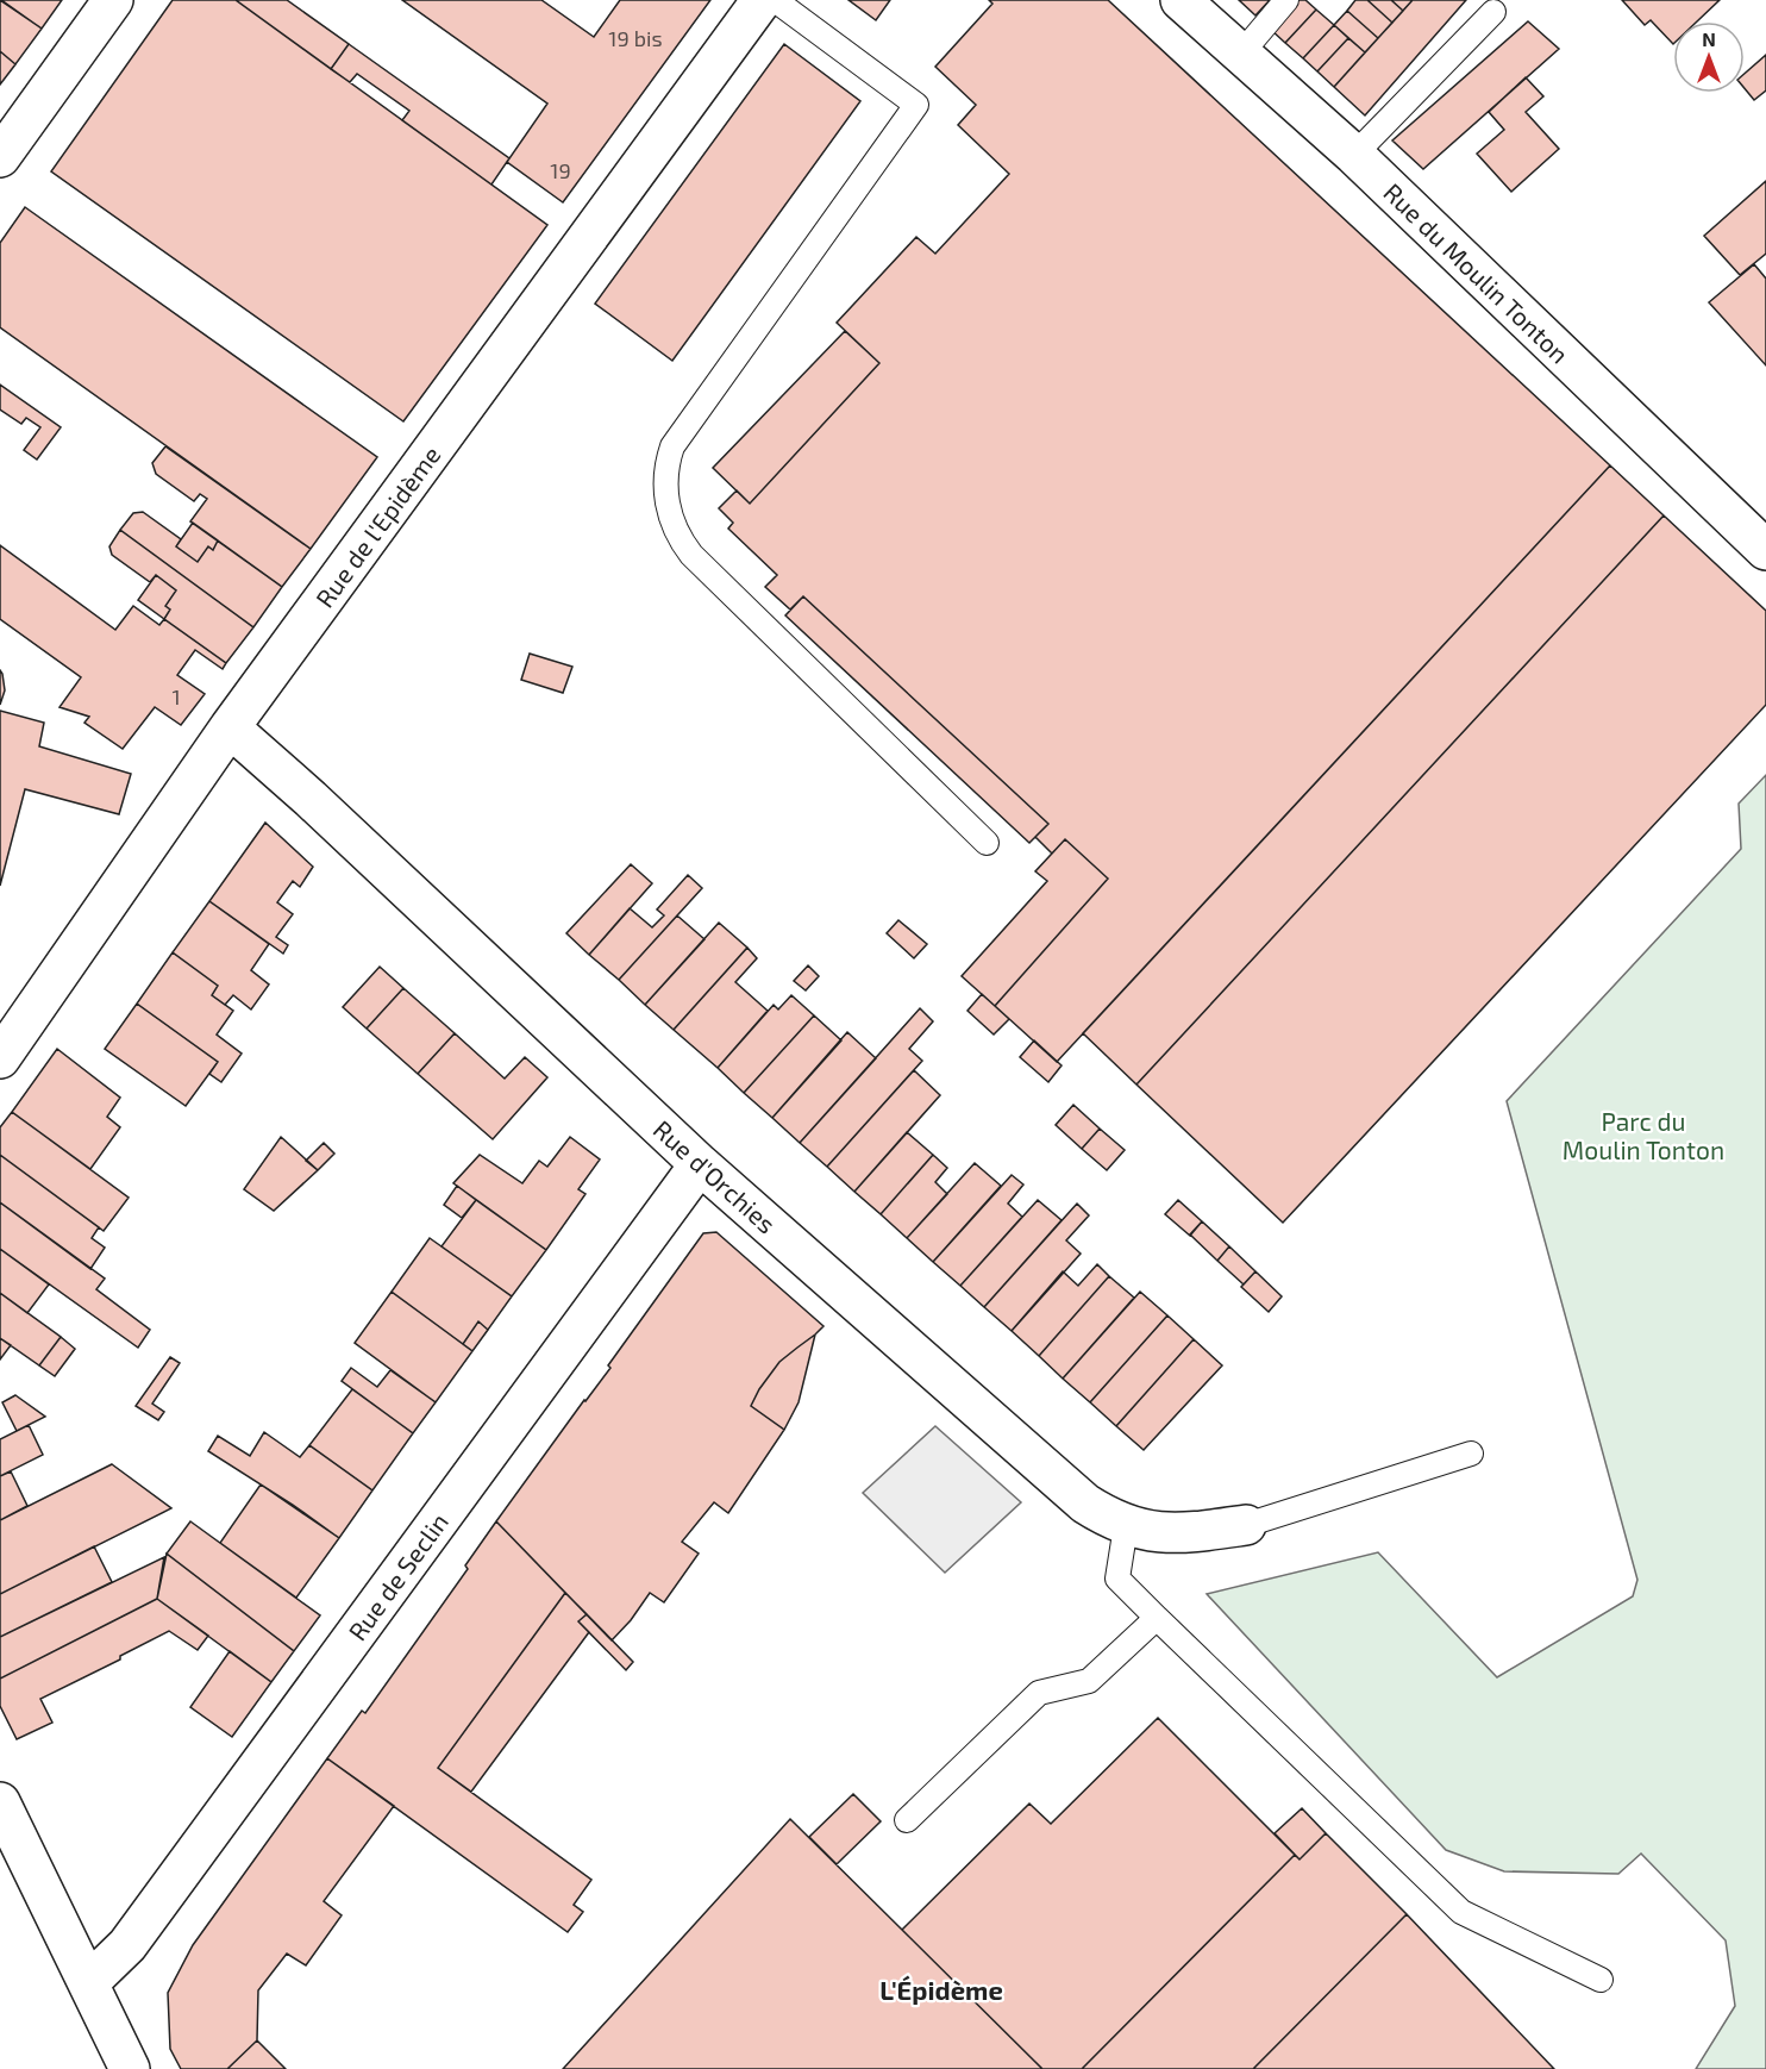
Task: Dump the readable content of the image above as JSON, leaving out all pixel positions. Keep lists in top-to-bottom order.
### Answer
{
  "streets": {
    "street": [
      "Rue du Moulin Tonton",
      "Rue de l'Epidème",
      "Rue d'Orchies",
      "Rue de Seclin"
    ]
  },
  "crossings": [
    ["Rue de l'Epidème", "Rue d'Orchies"],
    ["Rue d'Orchies", "Rue de Seclin"]
  ],
  "districts": ["L'Épidème"],
  "parks": ["Parc du Moulin Tonton"],
  "house_numbers": ["19 bis", "19", "1"],
  "north": "top"
}
